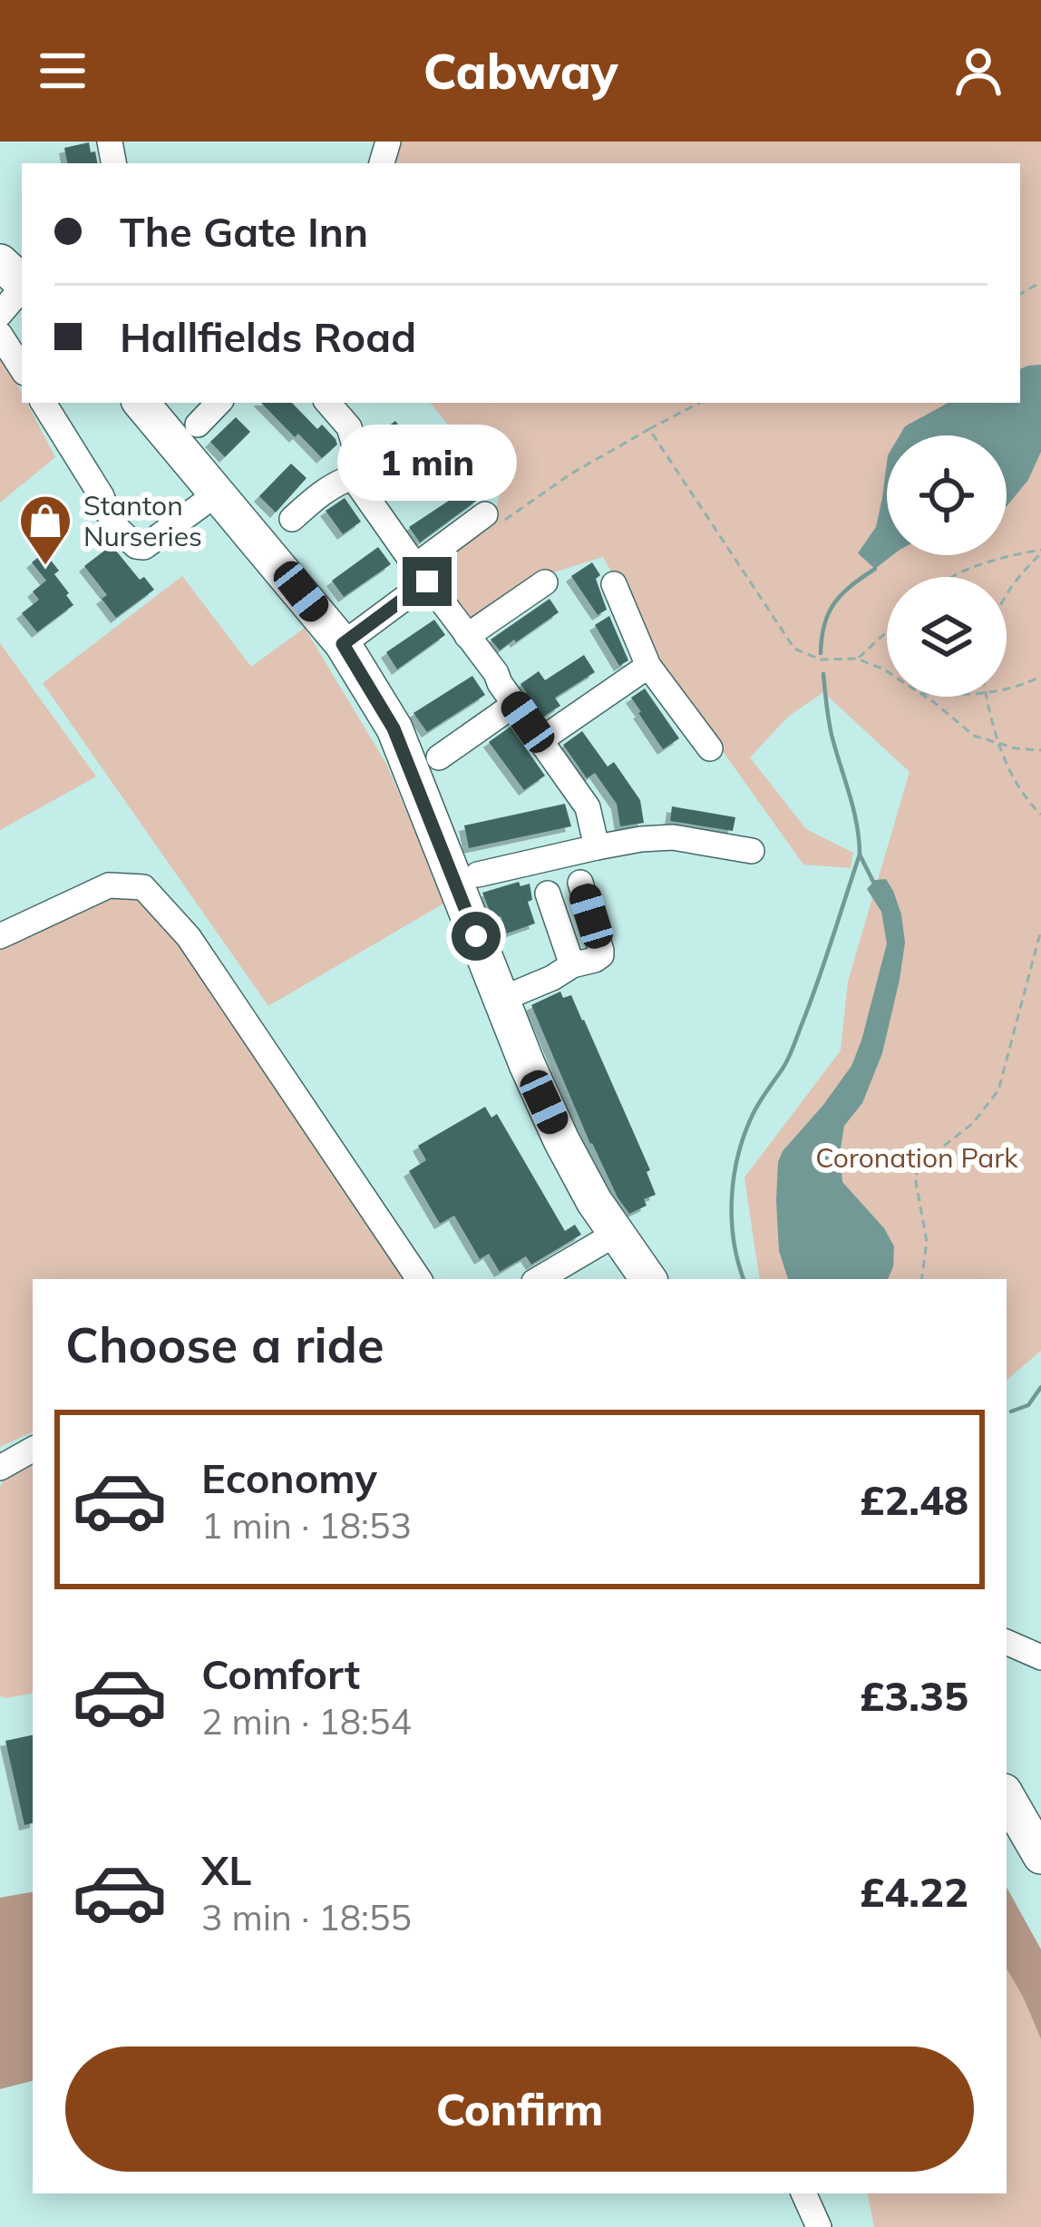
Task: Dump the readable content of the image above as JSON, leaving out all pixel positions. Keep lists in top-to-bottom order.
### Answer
{
  "parks": ["Coronation Park"],
  "places": {
    "shop": ["Stanton Nurseries"]
  },
  "page": {
    "header": "Cabway",
    "banner": ["The Gate Inn", "Hallfields Road"],
    "bubble": "1 min",
    "heading": "Choose a ride",
    "list": [
      {
        "name": "Economy",
        "note": "1 min · 18:53",
        "value": "£2.48"
      },
      {
        "name": "Comfort",
        "note": "2 min · 18:54",
        "value": "£3.35"
      },
      {
        "name": "XL",
        "note": "3 min · 18:55",
        "value": "£4.22"
      }
    ],
    "buttons": "Confirm"
  }
}
